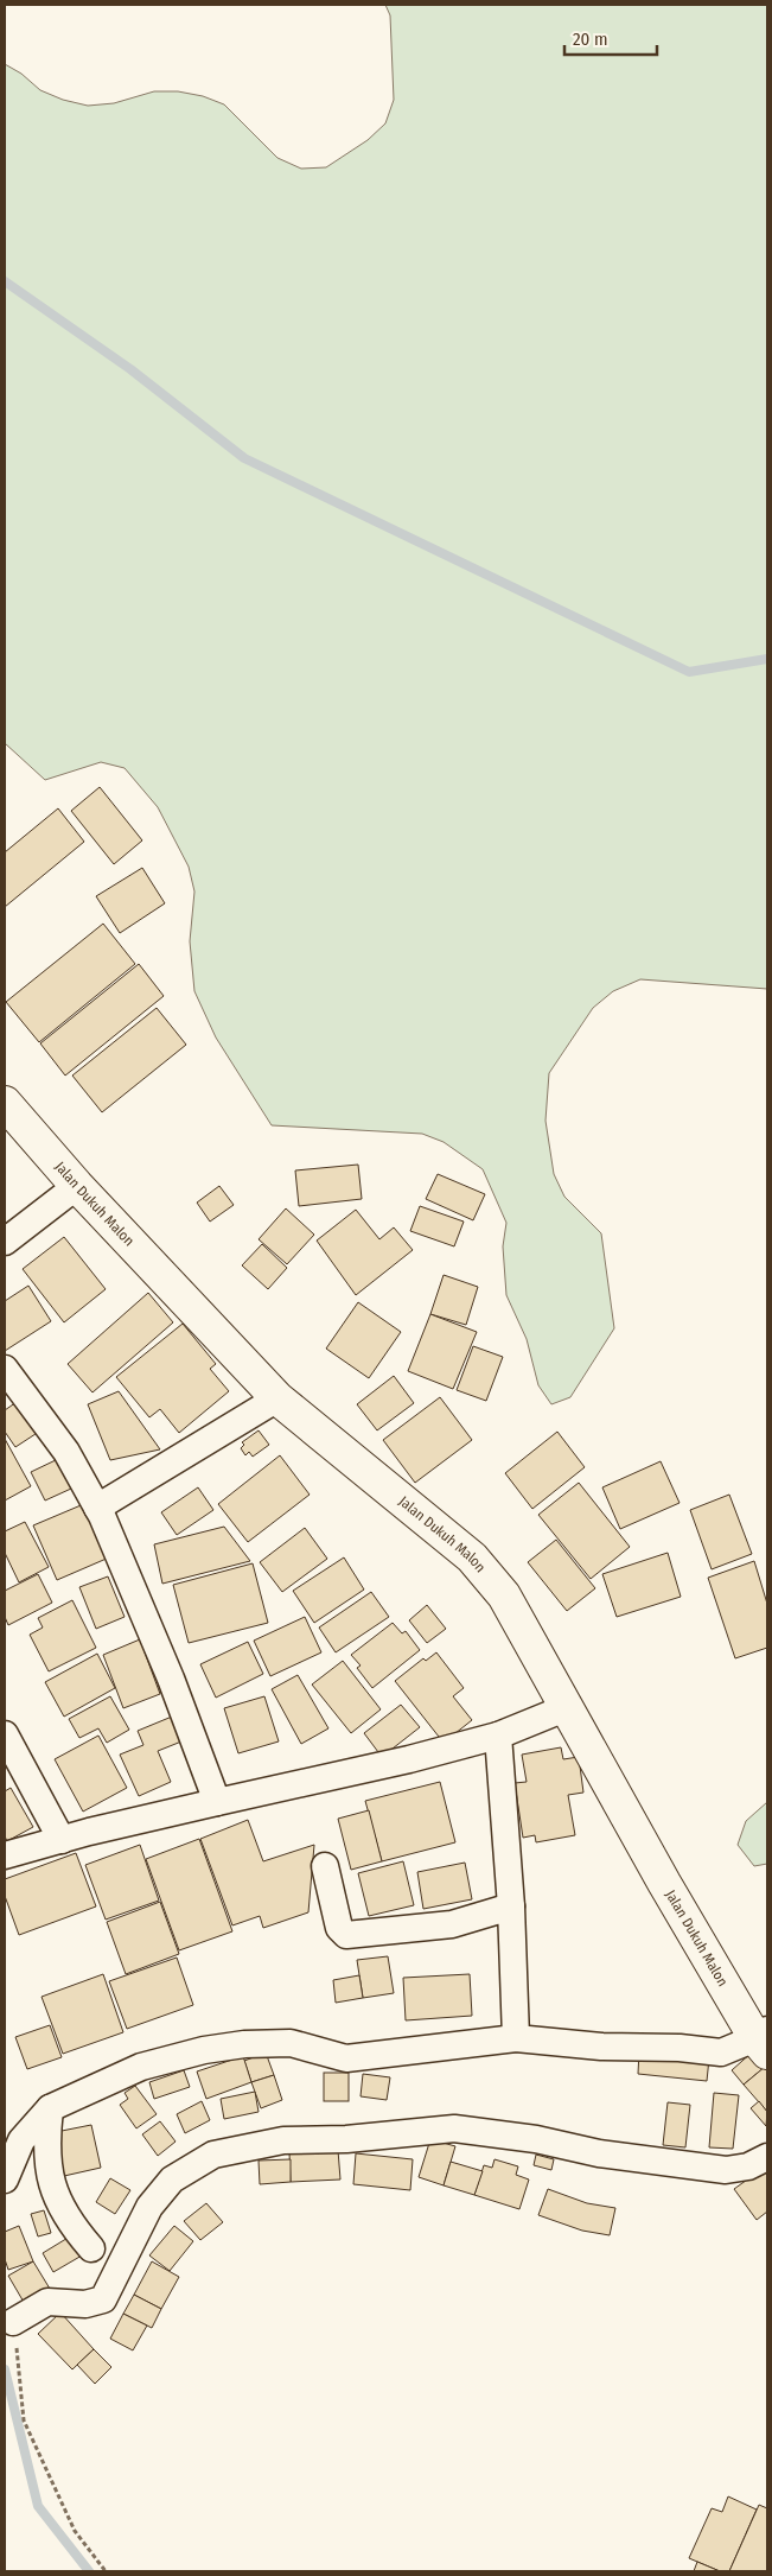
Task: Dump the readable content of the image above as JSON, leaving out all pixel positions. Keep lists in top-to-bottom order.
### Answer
{
  "streets": {
    "street": ["Jalan Dukuh Malon"]
  },
  "scale_bar": "20 m"
}
